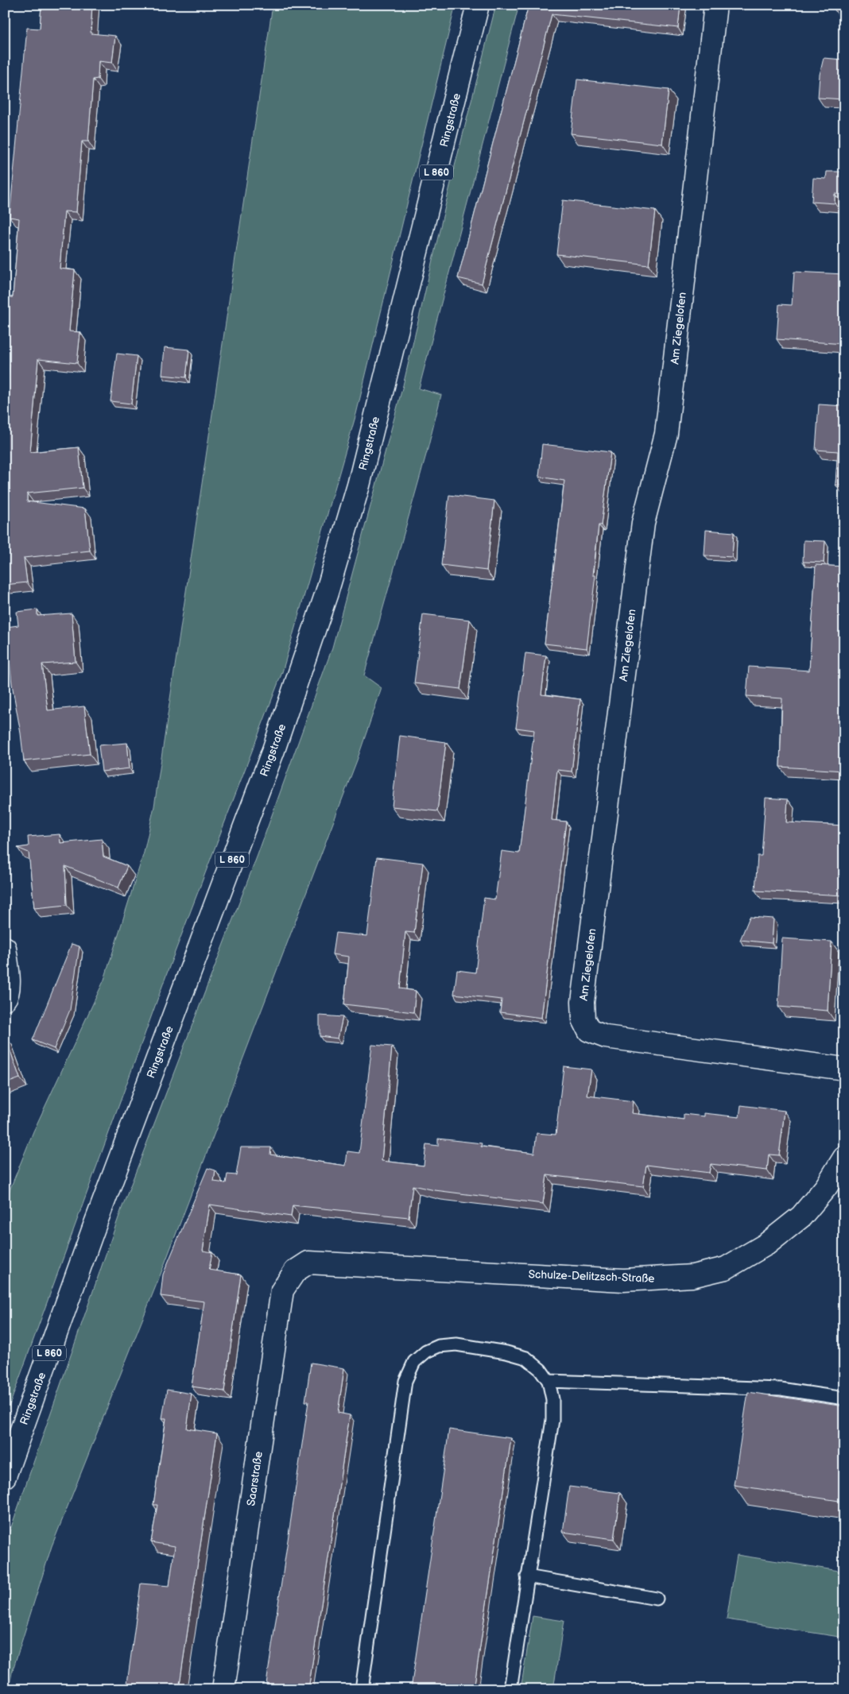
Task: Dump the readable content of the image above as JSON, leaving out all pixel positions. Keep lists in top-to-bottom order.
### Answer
{
  "streets": {
    "street": [
      "Ringstraße",
      "L 860",
      "Am Ziegelofen",
      "Schulze-Delitzsch-Straße",
      "Saarstraße"
    ]
  },
  "crossings": [
    ["Schulze-Delitzsch-Straße", "Saarstraße"]
  ]
}
